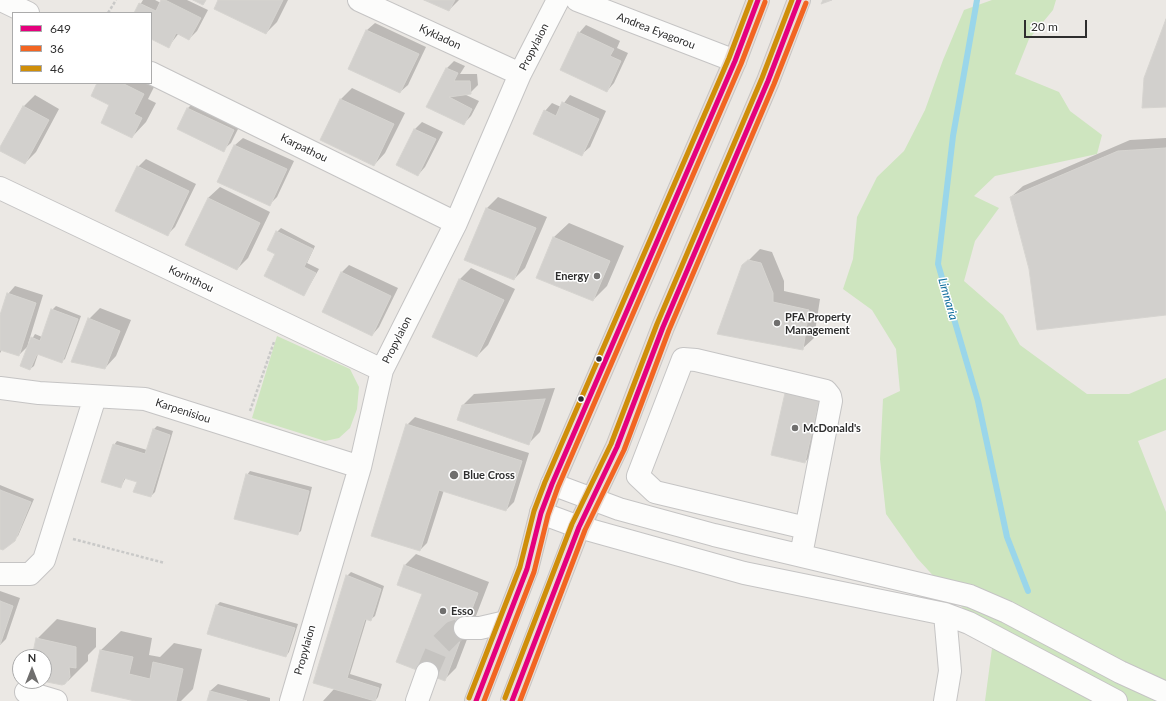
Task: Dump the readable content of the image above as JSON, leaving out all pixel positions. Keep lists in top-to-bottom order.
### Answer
{
  "streets": {
    "street": [
      "Andrea Eyagorou",
      "Kykladon",
      "Propylaion",
      "Karpathou",
      "Korinthou",
      "Karpenisiou"
    ]
  },
  "crossings": [
    ["Kykladon", "Propylaion"],
    ["Propylaion", "Karpathou"],
    ["Propylaion", "Korinthou"],
    ["Propylaion", "Karpenisiou"]
  ],
  "water": ["Limnaria"],
  "places": [
    "Energy",
    "PFA Property Management",
    "McDonald's",
    "Blue Cross",
    "Esso"
  ],
  "lines": ["transit line 649", "transit line 46", "transit line 36"],
  "legend": ["649", "36", "46"],
  "scale_bar": "20 m",
  "north": "top"
}
